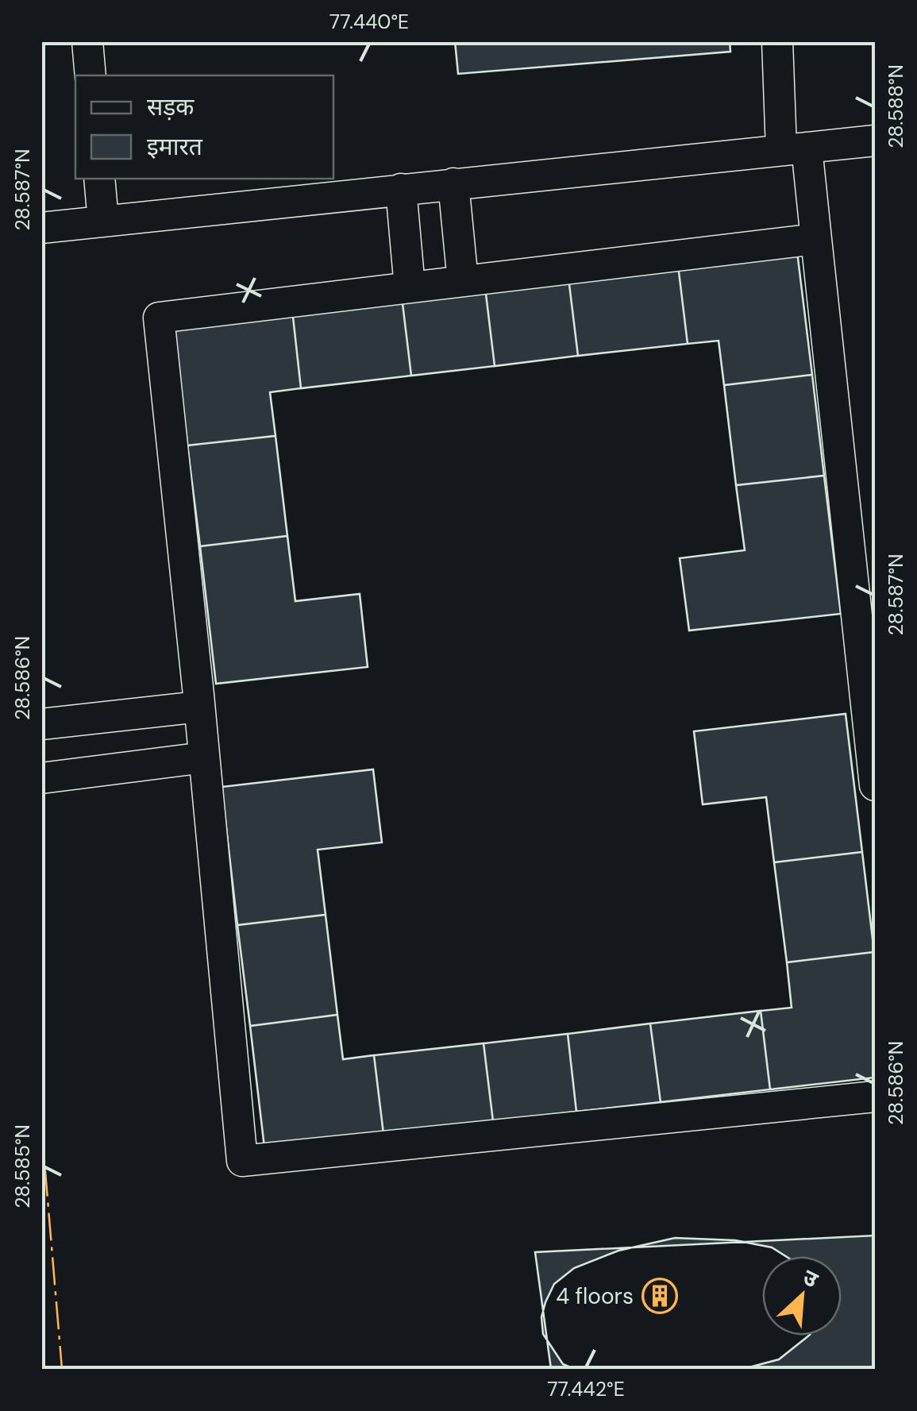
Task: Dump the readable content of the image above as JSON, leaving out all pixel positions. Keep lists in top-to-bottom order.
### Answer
{
  "places": {
    "building": ["4 floors"]
  },
  "legend": ["सड़क", "इमारत"],
  "north": "top right",
  "coordinates": [
    "77.440°E",
    "28.588°N",
    "28.587°N",
    "28.586°N",
    "28.585°N",
    "77.442°E"
  ]
}
